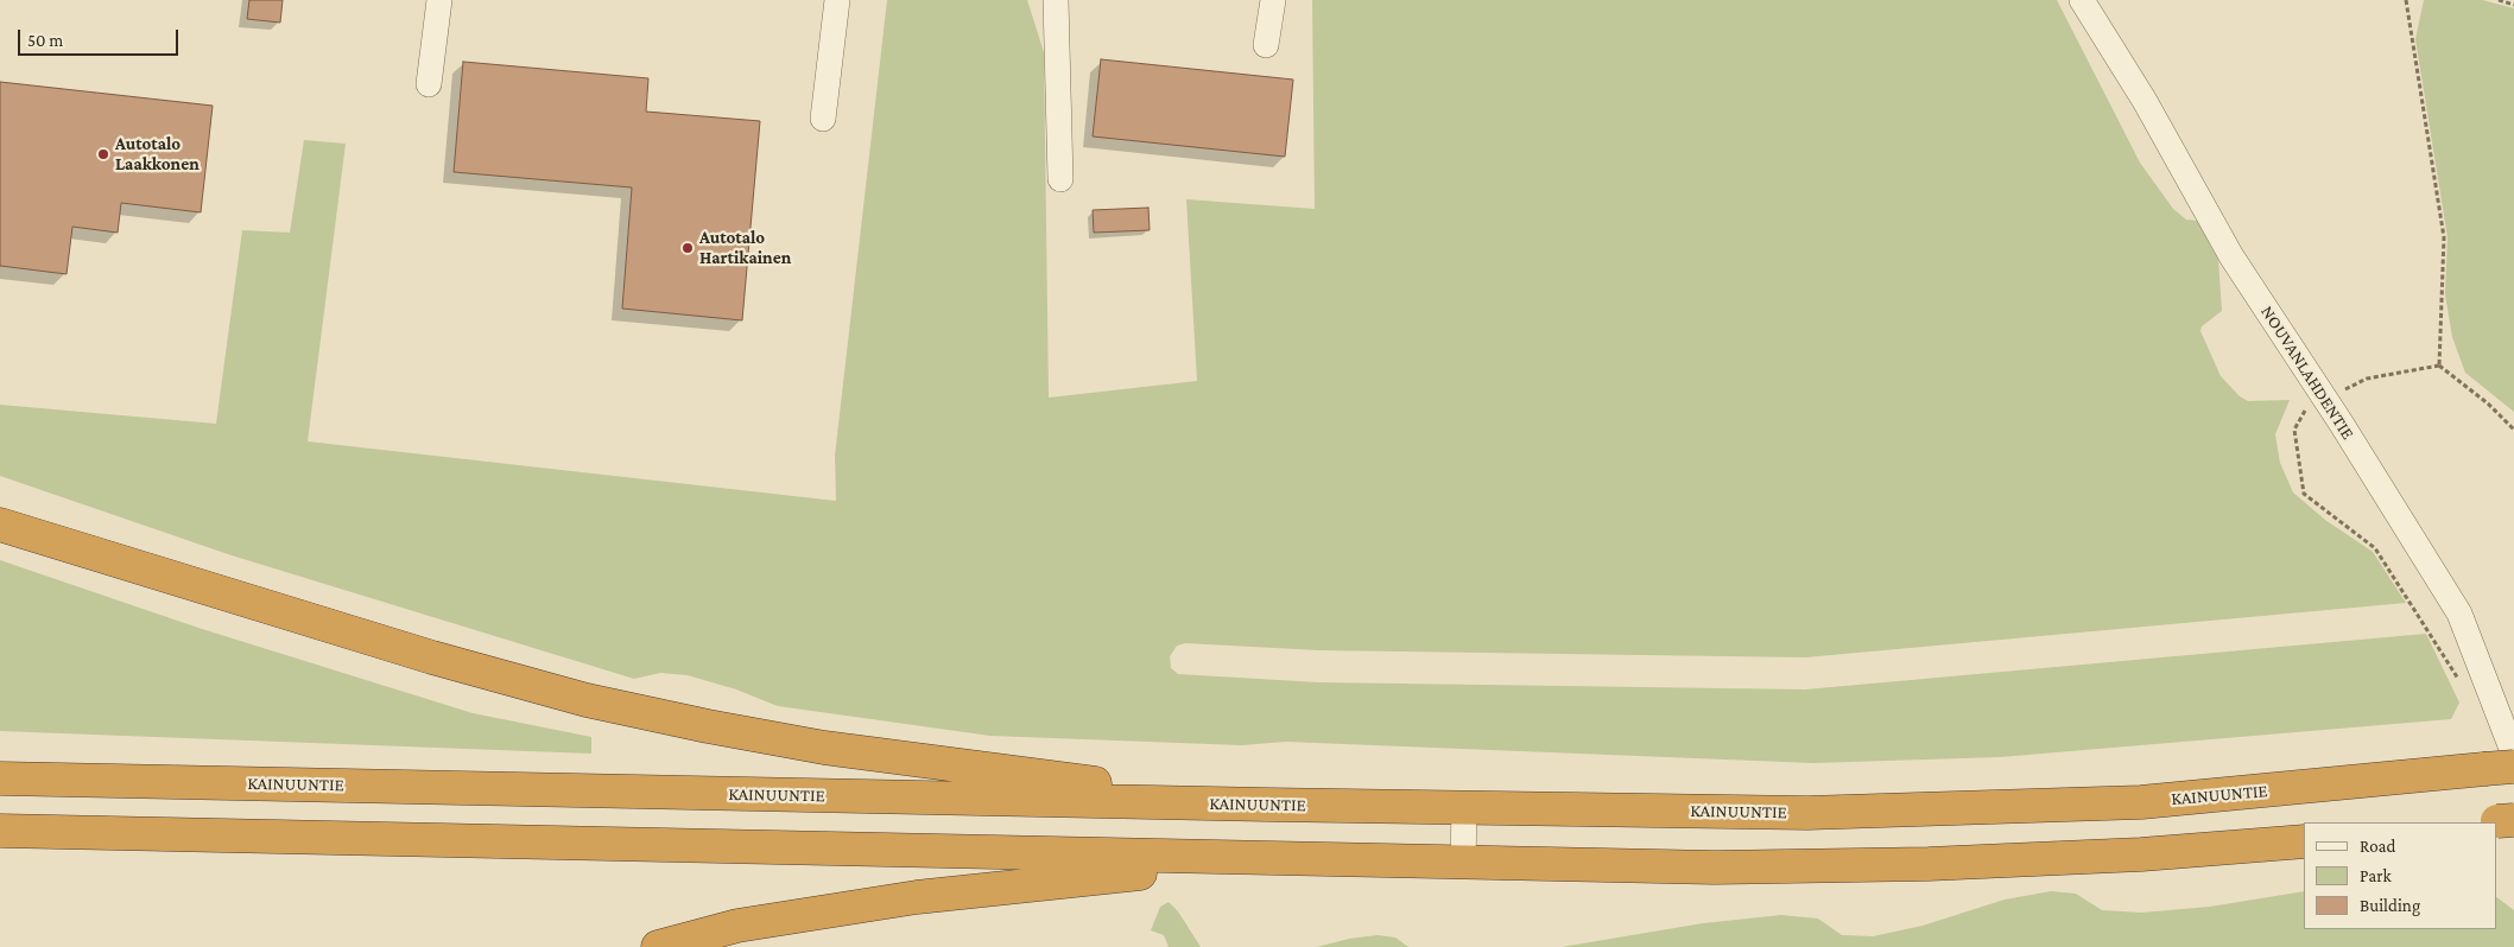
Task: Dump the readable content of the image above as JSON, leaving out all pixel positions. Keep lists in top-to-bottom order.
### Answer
{
  "streets": {
    "highway": ["KAINUUNTIE"],
    "street": ["NOUVANLAHDENTIE"]
  },
  "places": ["Autotalo Laakkonen", "Autotalo Hartikainen"],
  "legend": ["Road", "Park", "Building"],
  "scale_bar": "50 m"
}
